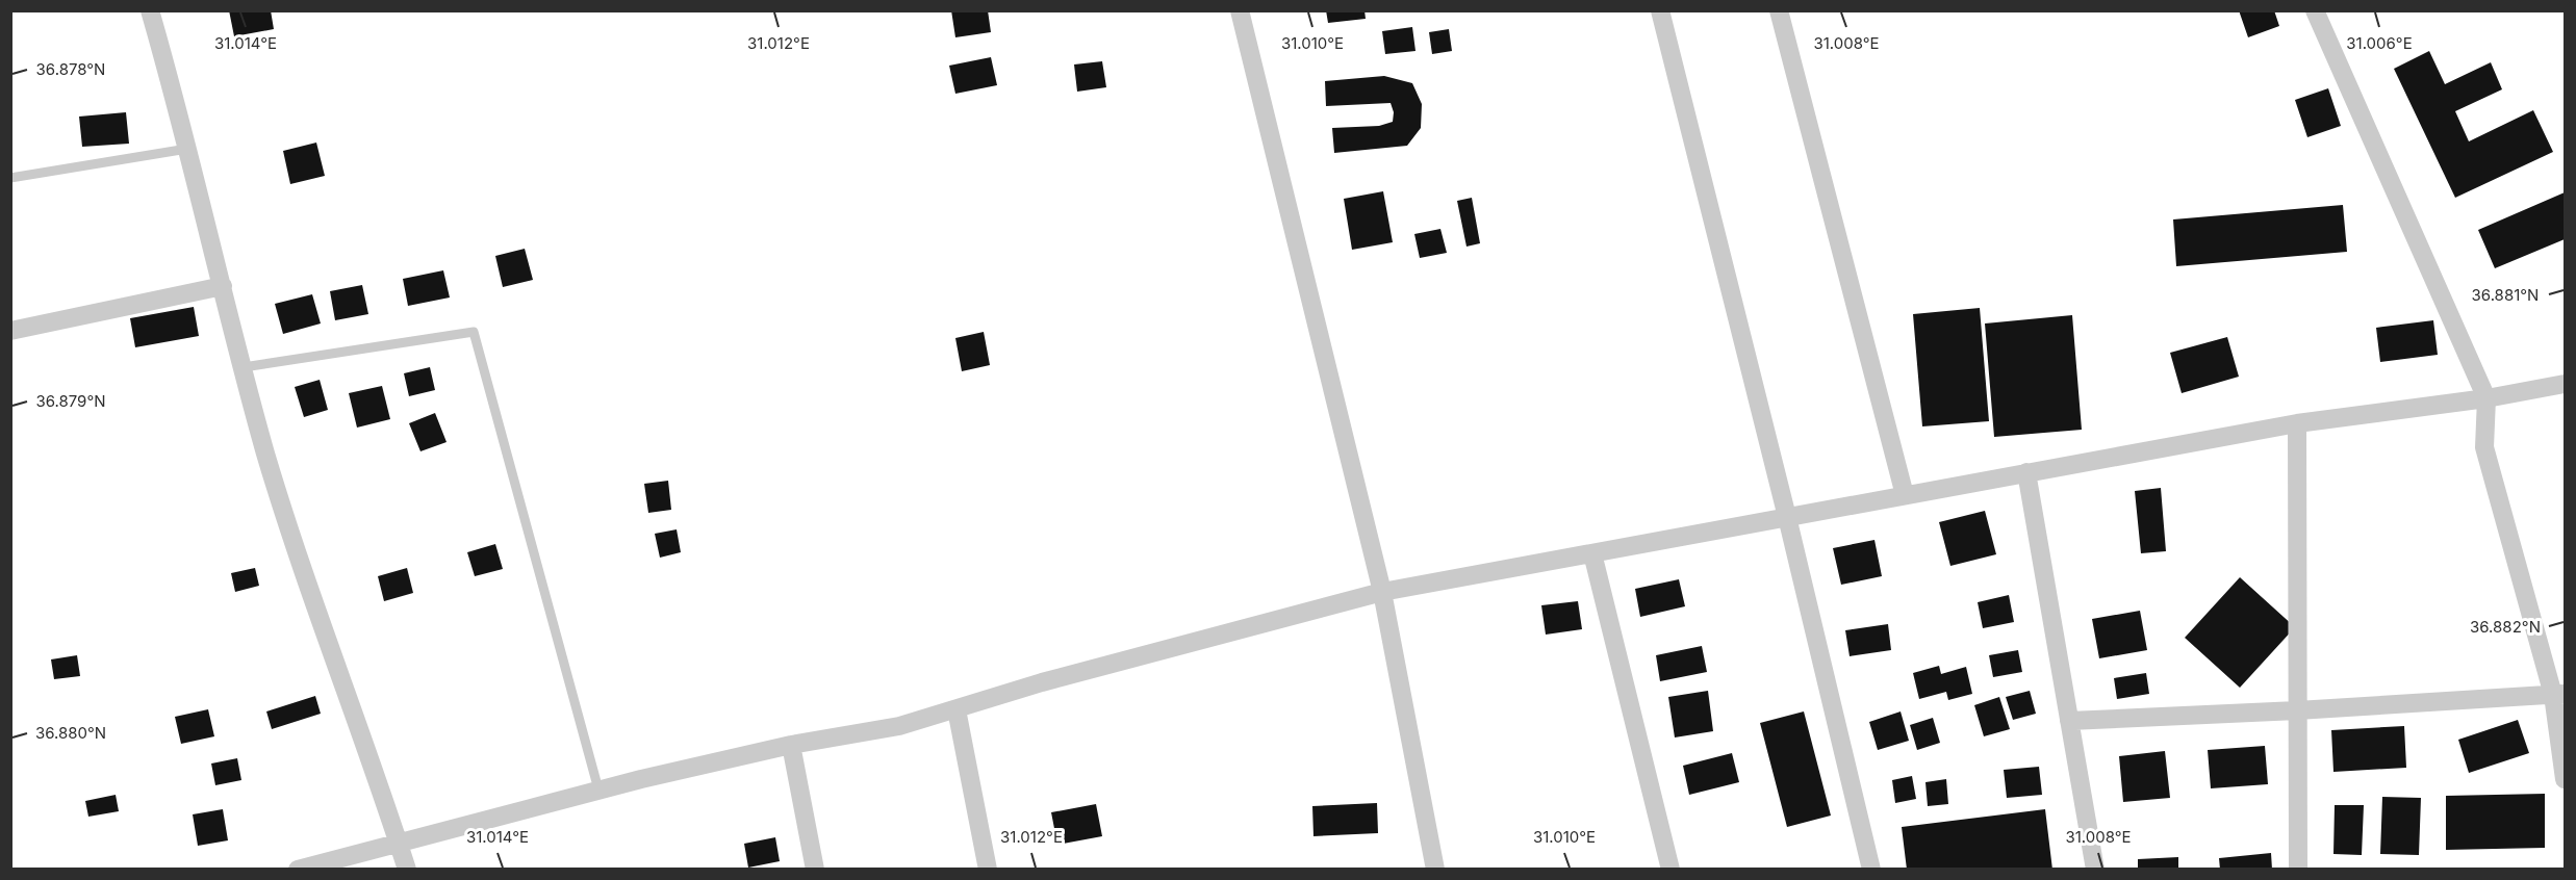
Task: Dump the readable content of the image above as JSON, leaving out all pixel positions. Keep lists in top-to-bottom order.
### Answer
{
  "coordinates": [
    "31.014°E",
    "31.012°E",
    "31.010°E",
    "31.008°E",
    "31.006°E",
    "36.878°N",
    "36.881°N",
    "36.879°N",
    "36.882°N",
    "36.880°N"
  ]
}
